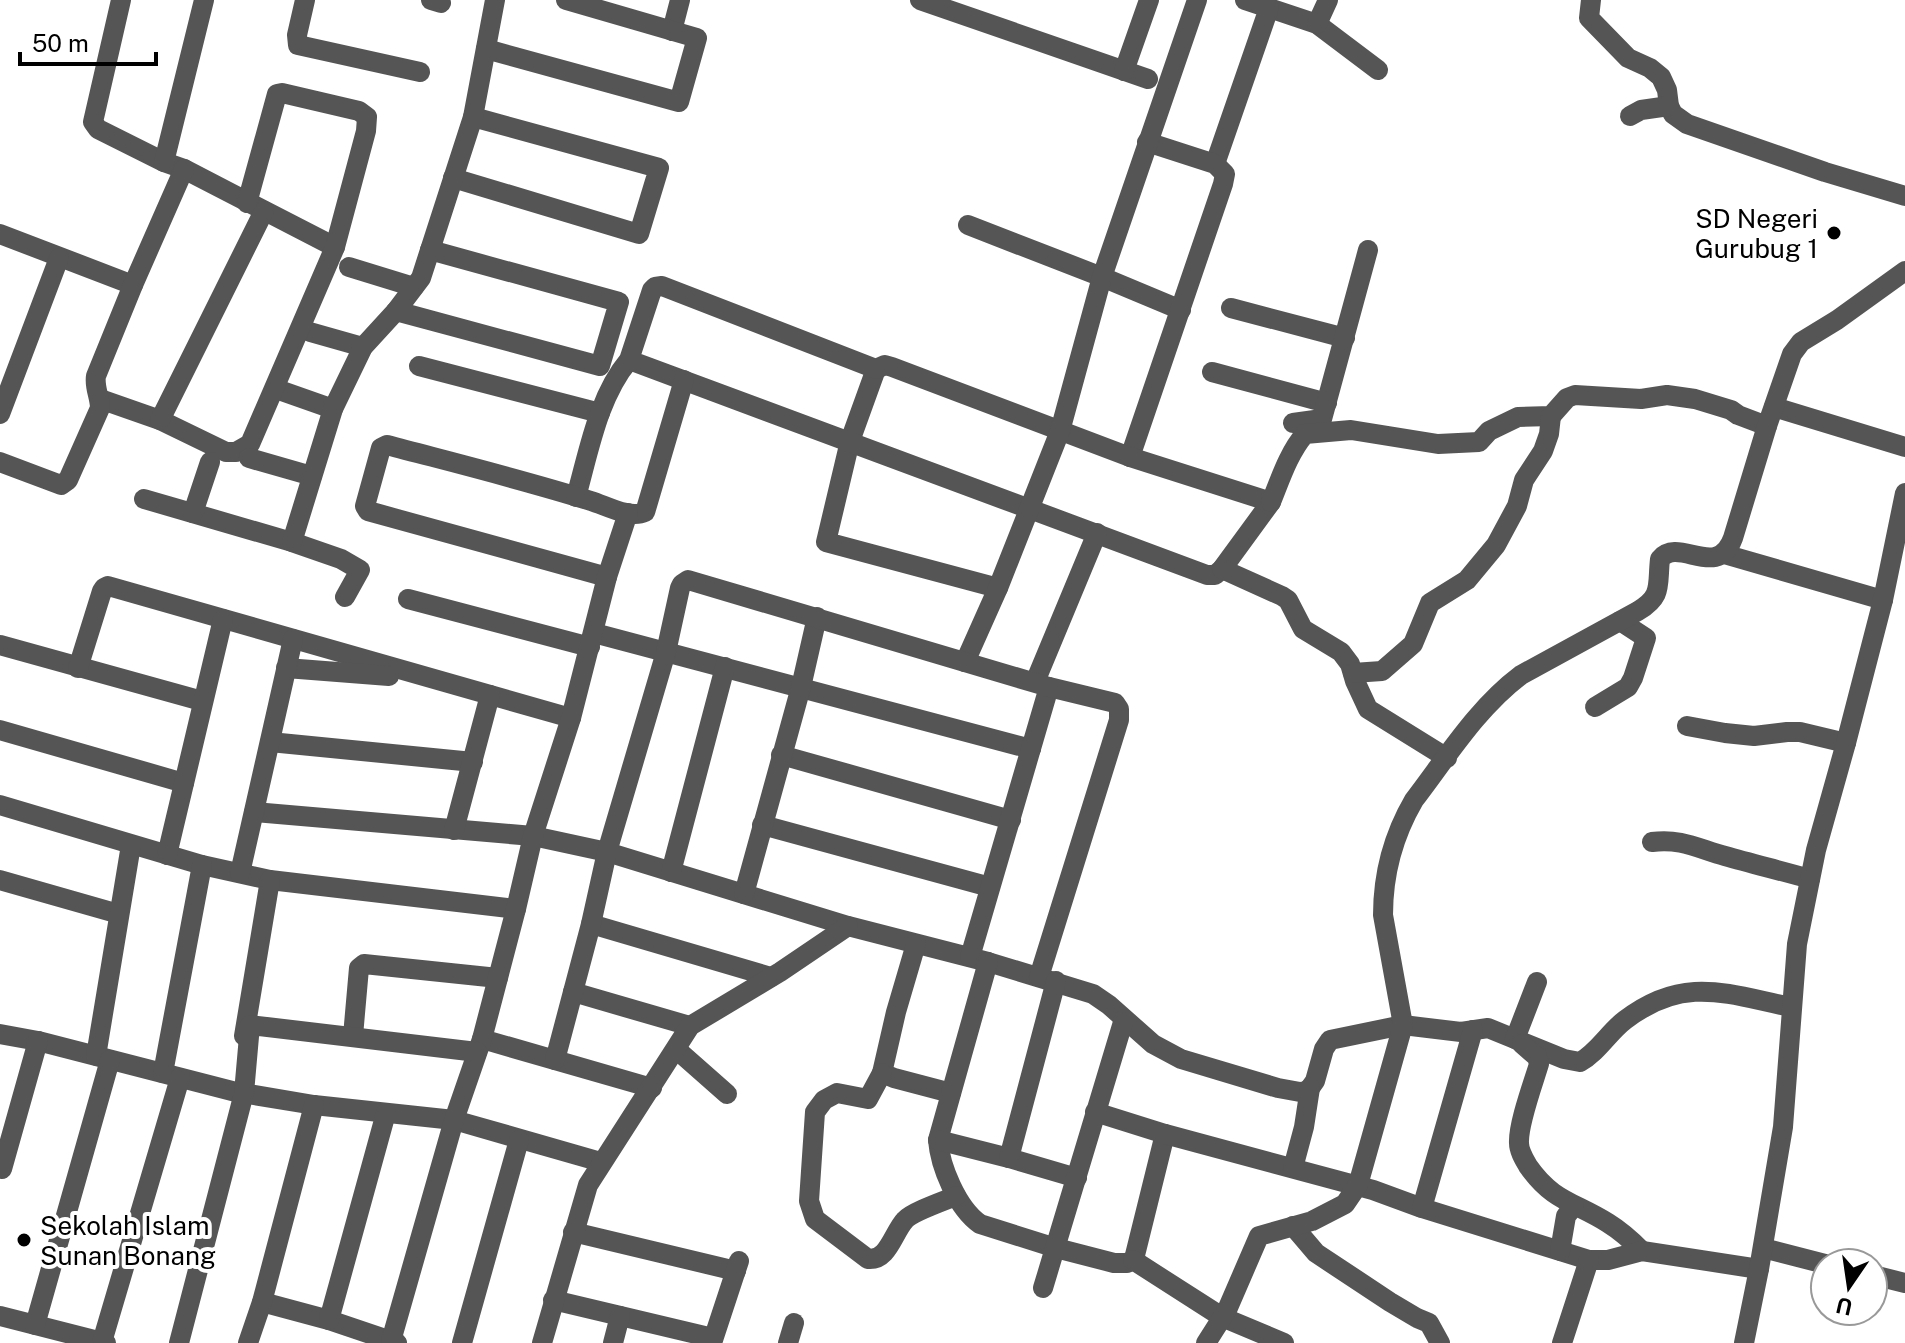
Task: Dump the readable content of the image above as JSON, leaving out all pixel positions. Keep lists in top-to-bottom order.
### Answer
{
  "places": ["SD Negeri Gurubug 1", "Sekolah Islam Sunan Bonang"],
  "scale_bar": "50 m",
  "north": "bottom"
}
